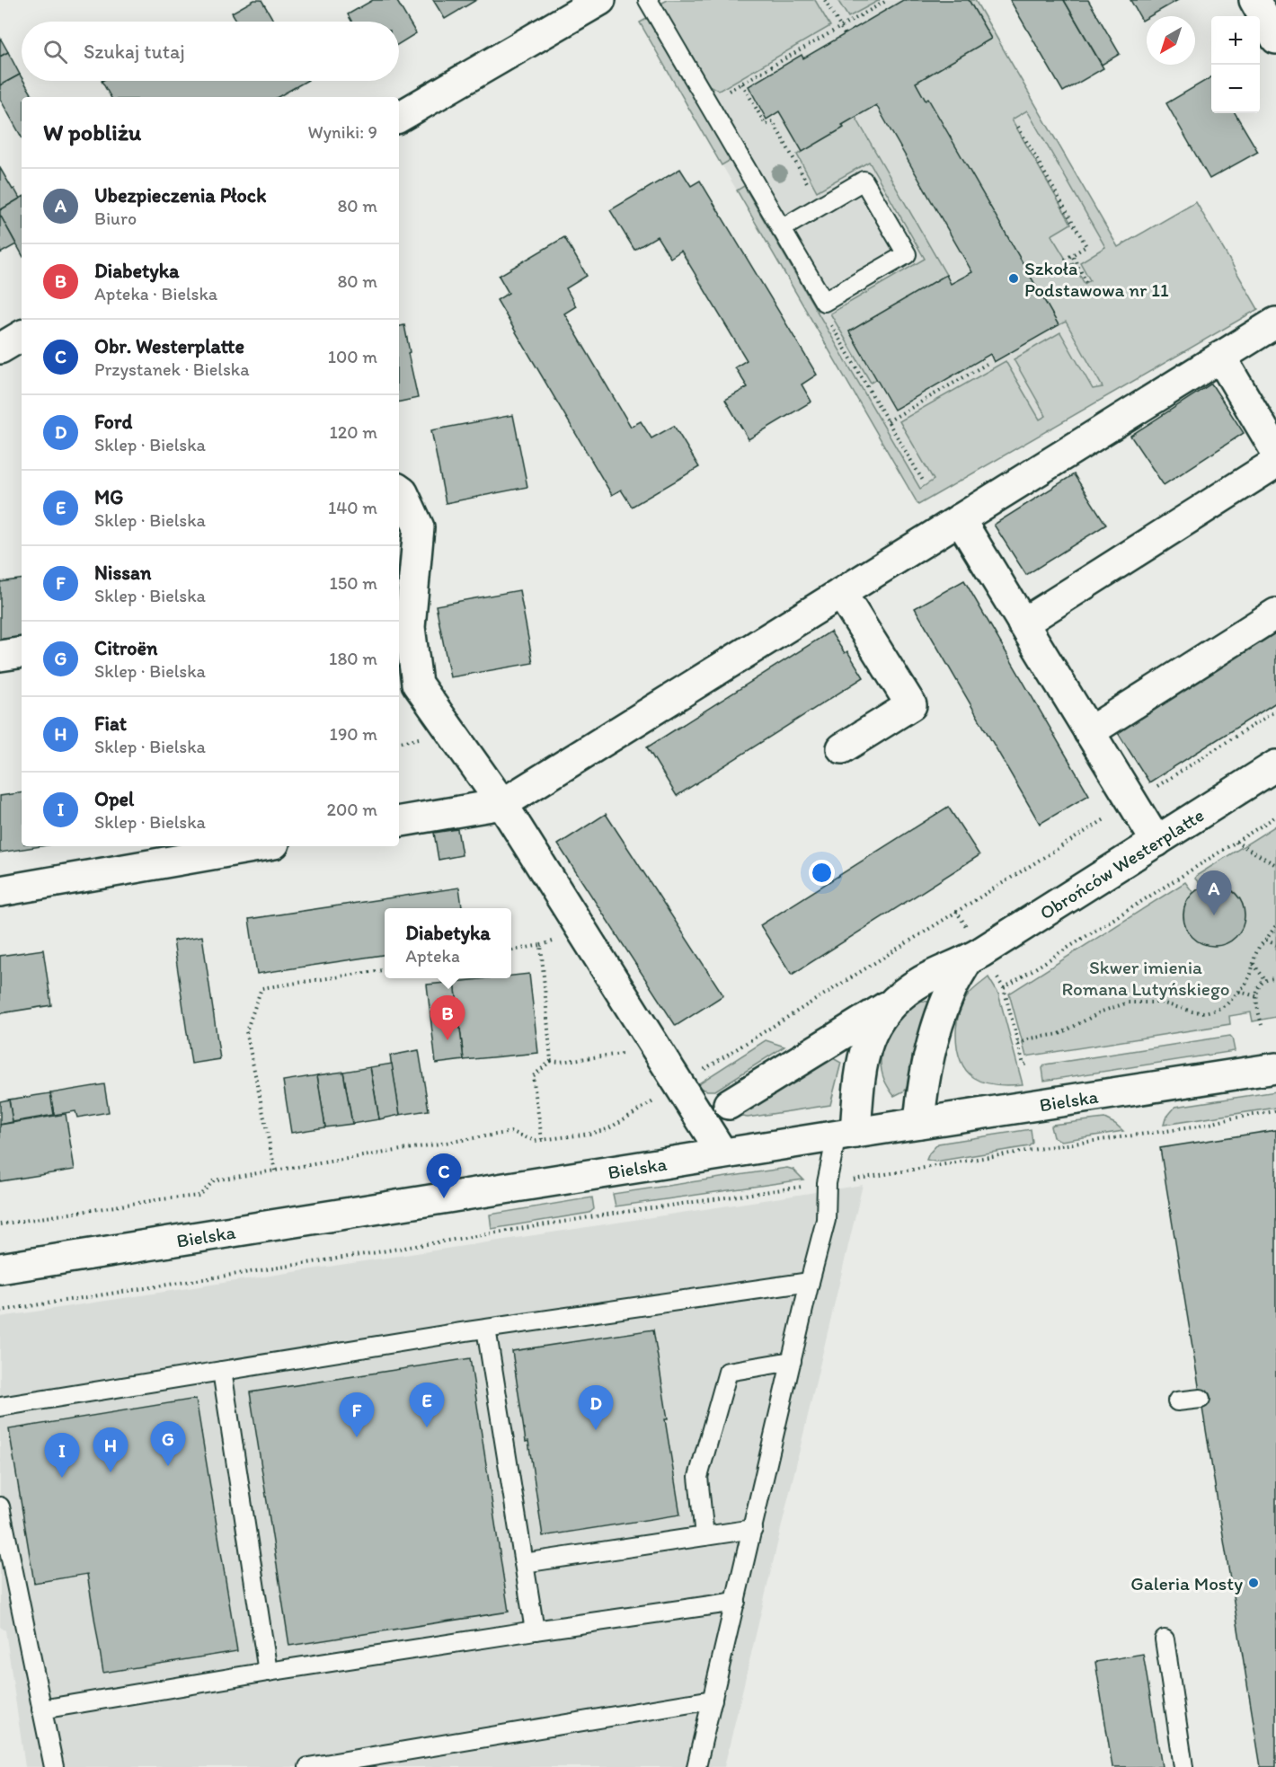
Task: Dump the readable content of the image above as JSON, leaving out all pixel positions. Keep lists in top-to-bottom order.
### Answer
{
  "streets": {
    "street": ["Obrońców Westerplatte", "Bielska"]
  },
  "crossings": [
    ["Obrońców Westerplatte", "Bielska"]
  ],
  "parks": ["Skwer imienia Romana Lutyńskiego"],
  "places": ["Szkoła Podstawowa nr 11", "Galeria Mosty"],
  "north": "bottom left",
  "page": {
    "map_buttons": ["+", "−"],
    "search": "Szukaj tutaj",
    "heading": ["W pobliżu", "Wyniki: 9"],
    "list": [
      {
        "mark": "A",
        "name": "Ubezpieczenia Płock",
        "note": "Biuro",
        "value": "80 m"
      },
      {
        "mark": "B",
        "name": "Diabetyka",
        "note": "Apteka · Bielska",
        "value": "80 m"
      },
      {
        "mark": "C",
        "name": "Obr. Westerplatte",
        "note": "Przystanek · Bielska",
        "value": "100 m"
      },
      {
        "mark": "D",
        "name": "Ford",
        "note": "Sklep · Bielska",
        "value": "120 m"
      },
      {
        "mark": "E",
        "name": "MG",
        "note": "Sklep · Bielska",
        "value": "140 m"
      },
      {
        "mark": "F",
        "name": "Nissan",
        "note": "Sklep · Bielska",
        "value": "150 m"
      },
      {
        "mark": "G",
        "name": "Citroën",
        "note": "Sklep · Bielska",
        "value": "180 m"
      },
      {
        "mark": "H",
        "name": "Fiat",
        "note": "Sklep · Bielska",
        "value": "190 m"
      },
      {
        "mark": "I",
        "name": "Opel",
        "note": "Sklep · Bielska",
        "value": "200 m"
      }
    ],
    "pins": [
      "A",
      "B",
      "C",
      "E",
      "D",
      "F",
      "G",
      "H",
      "I"
    ],
    "popup": ["Diabetyka", "Apteka"]
  }
}
